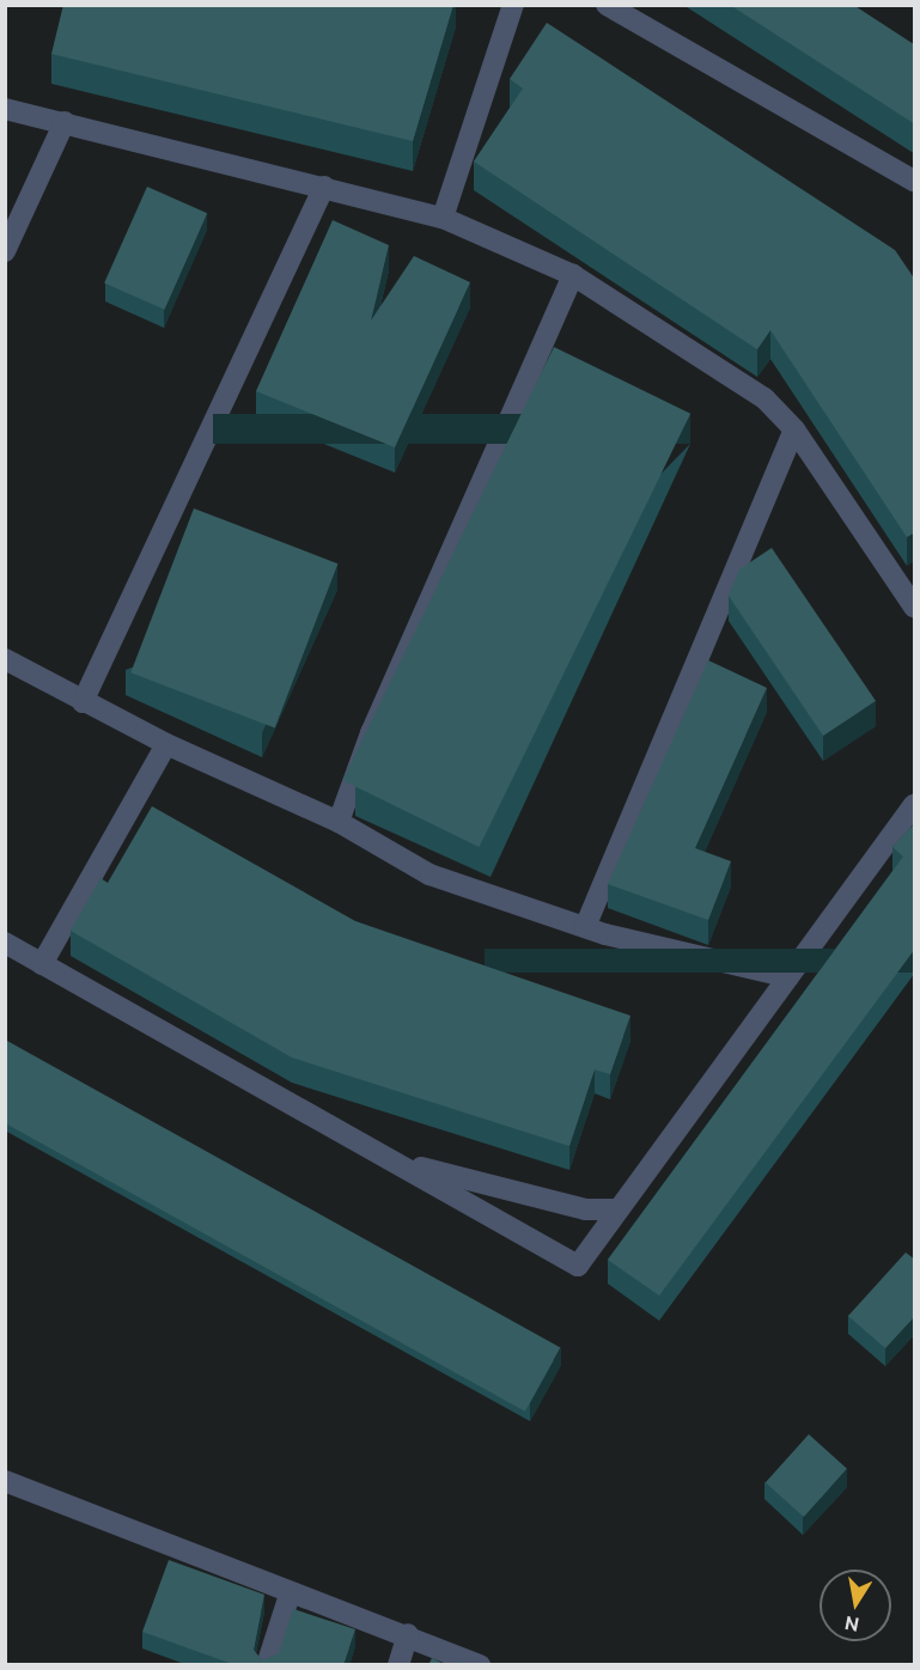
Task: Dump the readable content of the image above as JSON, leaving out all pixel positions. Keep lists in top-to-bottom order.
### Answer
{
  "north": "bottom"
}
